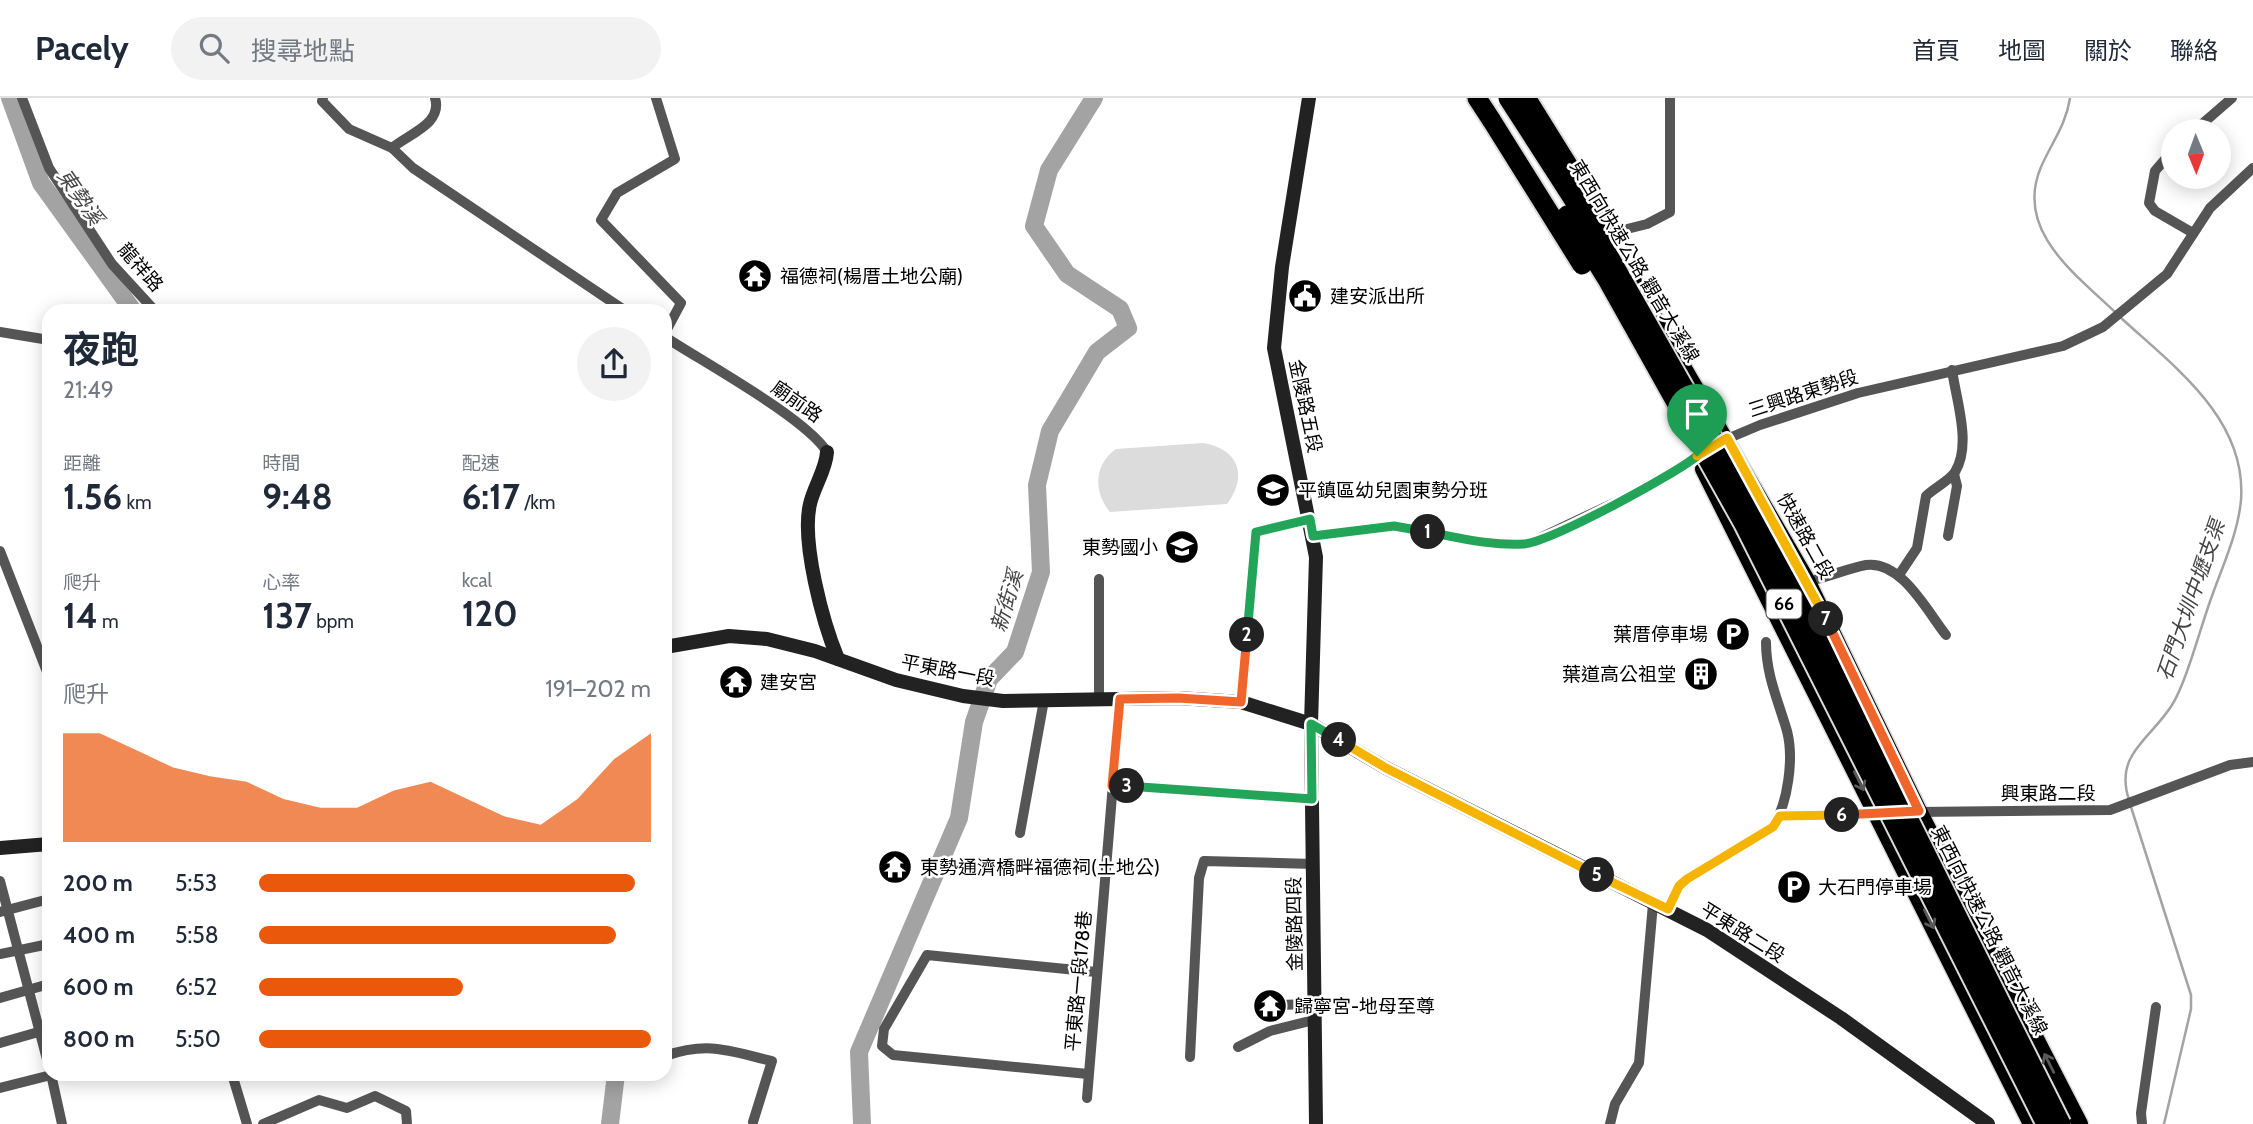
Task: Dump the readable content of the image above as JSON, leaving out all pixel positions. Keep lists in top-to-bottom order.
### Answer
{
  "streets": {
    "highway": ["東西向快速公路 觀音大溪線", "66"],
    "main road": ["快速路二段"],
    "street": [
      "龍祥路",
      "三興路東勢段",
      "廟前路",
      "金陵路五段",
      "平東路一段",
      "興東路二段",
      "金陵路四段",
      "平東路二段",
      "平東路一段178巷"
    ]
  },
  "crossings": [
    ["三興路東勢段", "金陵路五段"],
    ["三興路東勢段", "快速路二段"],
    ["三興路東勢段", "66"],
    ["廟前路", "平東路一段"],
    ["金陵路五段", "平東路一段"],
    ["金陵路五段", "金陵路四段"],
    ["金陵路五段", "平東路二段"],
    ["快速路二段", "興東路二段"],
    ["66", "興東路二段"],
    ["平東路一段", "金陵路四段"],
    ["平東路一段", "平東路二段"],
    ["平東路一段", "平東路一段178巷"],
    ["金陵路四段", "平東路二段"]
  ],
  "water": ["東勢溪", "石門大圳中壢支渠", "新街溪"],
  "places": {
    "temple": [
      "福德祠(楊厝土地公廟)",
      "建安宮",
      "東勢通濟橋畔福德祠(土地公)",
      "歸寧宮-地母至尊"
    ],
    "public building": ["建安派出所"],
    "school or university": ["平鎮區幼兒園東勢分班", "東勢國小"],
    "parking": ["葉厝停車場", "大石門停車場"],
    "building": ["葉道高公祖堂"]
  },
  "north": "bottom",
  "page": {
    "header": "Pacely",
    "search": "搜尋地點",
    "nav": [
      "首頁",
      "地圖",
      "關於",
      "聯絡"
    ],
    "heading": ["夜跑", "21:49"],
    "stats": [
      ["距離", "1.56 km"],
      ["時間", "9:48"],
      ["配速", "6:17 /km"],
      ["爬升", "14 m"],
      ["心率", "137 bpm"],
      ["kcal", "120"]
    ],
    "pins": [
      "1",
      "7",
      "2",
      "4",
      "3",
      "6",
      "5"
    ],
    "chart": ["爬升", "191–202 m"],
    "list": [
      {
        "name": "200 m",
        "note": "5:53"
      },
      {
        "name": "400 m",
        "note": "5:58"
      },
      {
        "name": "600 m",
        "note": "6:52"
      },
      {
        "name": "800 m",
        "note": "5:50"
      }
    ]
  }
}
